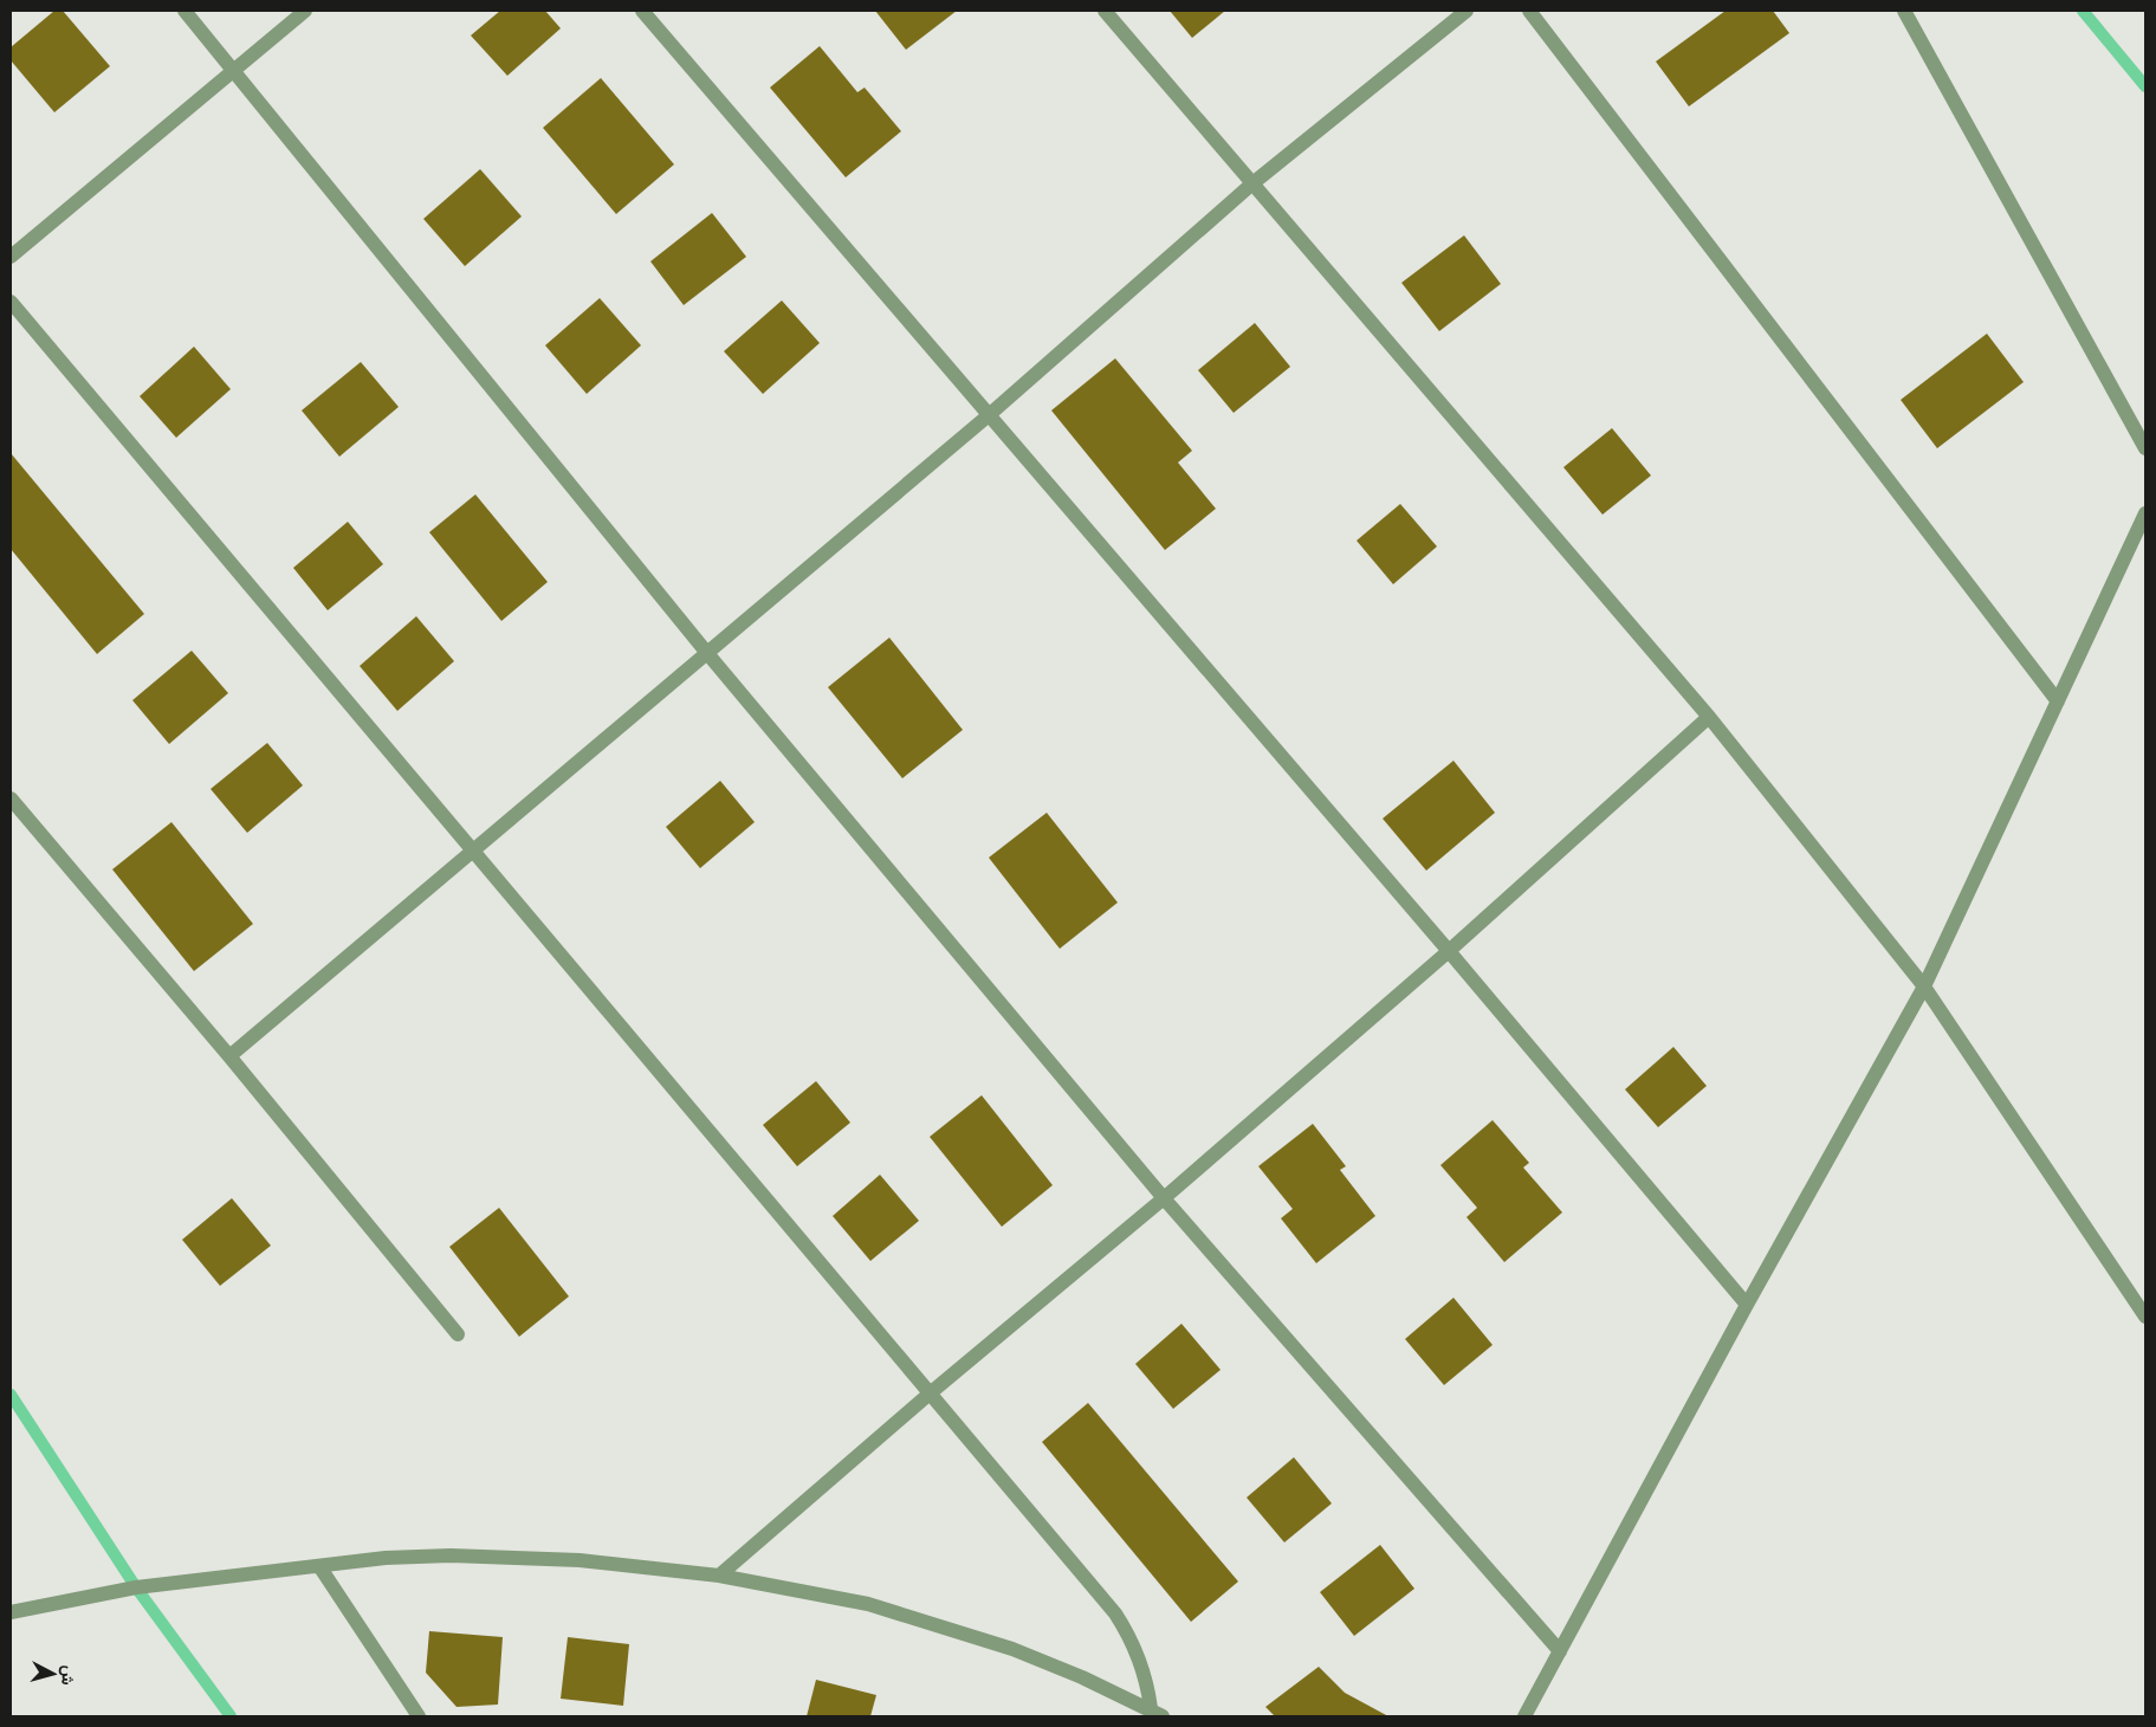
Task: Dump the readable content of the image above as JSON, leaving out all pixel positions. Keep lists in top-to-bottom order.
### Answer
{
  "north": "right"
}
